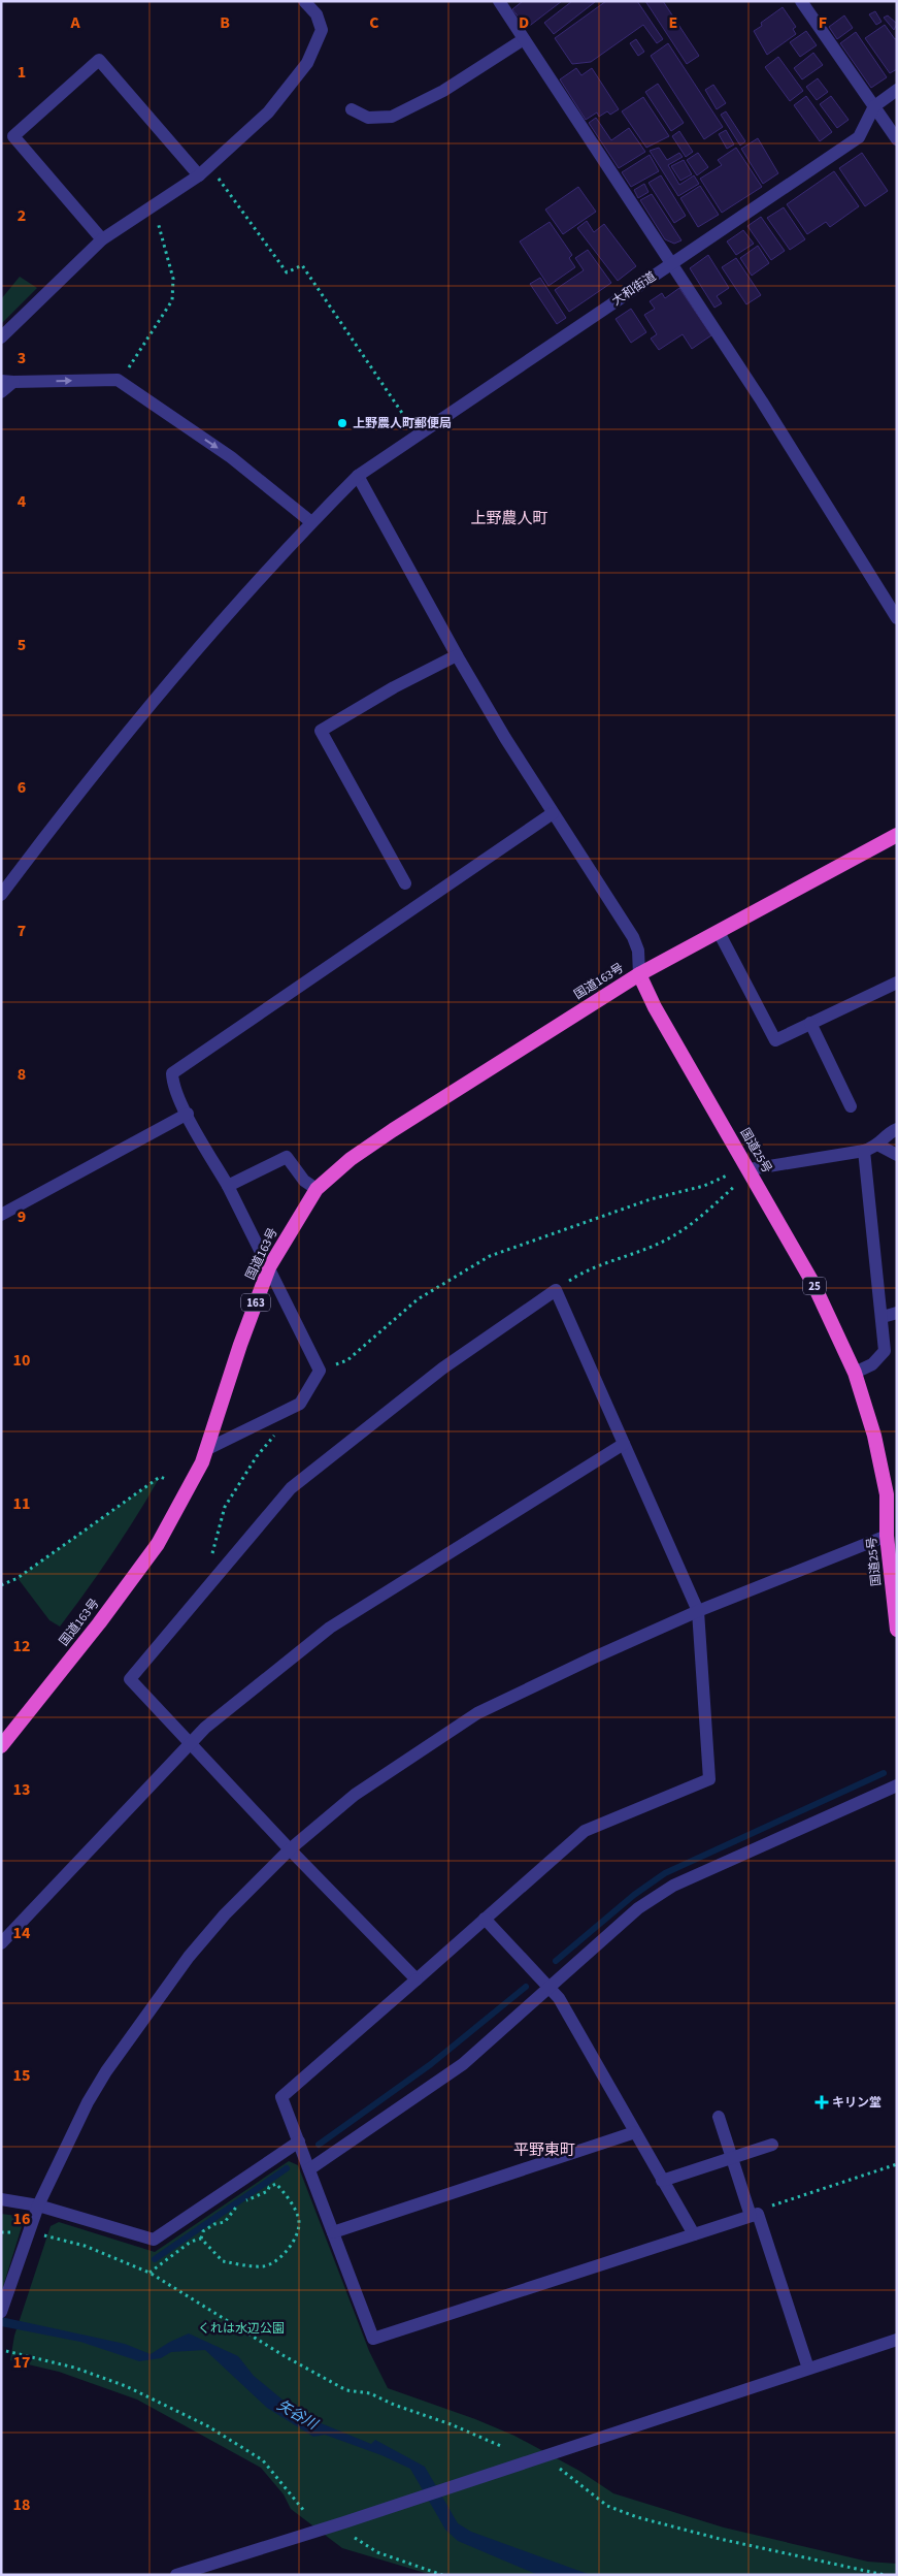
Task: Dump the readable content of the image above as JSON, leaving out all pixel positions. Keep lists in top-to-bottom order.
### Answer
{
  "streets": {
    "highway": [
      "国道163号",
      "国道25号",
      "25",
      "163"
    ],
    "street": ["大和街道"]
  },
  "crossings": [
    ["国道163号", "国道25号"]
  ],
  "districts": ["上野農人町", "平野東町"],
  "water": ["矢谷川"],
  "parks": ["くれは水辺公園"],
  "places": {
    "other": ["上野農人町郵便局"],
    "health": ["キリン堂"]
  },
  "grid": {
    "columns": [
      "A",
      "B",
      "C",
      "D",
      "E",
      "F"
    ],
    "rows": [
      "1",
      "2",
      "3",
      "4",
      "5",
      "6",
      "7",
      "8",
      "9",
      "10",
      "11",
      "12",
      "13",
      "14",
      "15",
      "16",
      "17",
      "18"
    ]
  }
}
